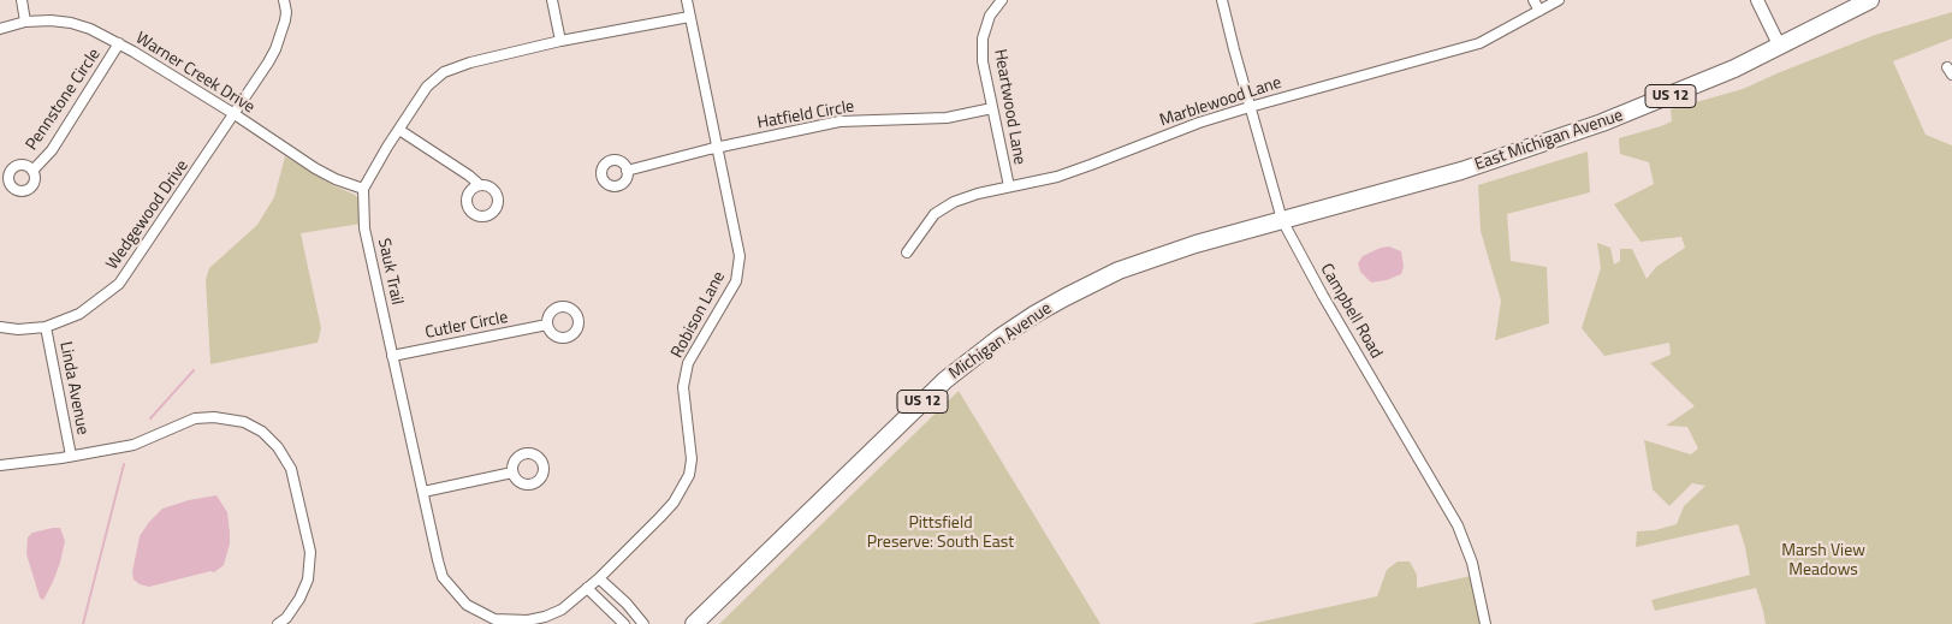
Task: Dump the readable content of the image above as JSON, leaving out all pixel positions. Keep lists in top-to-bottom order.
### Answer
{
  "streets": {
    "highway": ["US 12", "East Michigan Avenue", "Michigan Avenue"],
    "street": [
      "Warner Creek Drive",
      "Pennstone Circle",
      "Marblewood Lane",
      "Heartwood Lane",
      "Hatfield Circle",
      "Wedgewood Drive",
      "Sauk Trail",
      "Campbell Road",
      "Robison Lane",
      "Cutler Circle",
      "Linda Avenue"
    ]
  },
  "crossings": [
    ["Warner Creek Drive", "Pennstone Circle"],
    ["Warner Creek Drive", "Wedgewood Drive"],
    ["Warner Creek Drive", "Sauk Trail"],
    ["Marblewood Lane", "Heartwood Lane"],
    ["Marblewood Lane", "Campbell Road"],
    ["Heartwood Lane", "Hatfield Circle"],
    ["Hatfield Circle", "Robison Lane"],
    ["East Michigan Avenue", "Campbell Road"],
    ["East Michigan Avenue", "Michigan Avenue"],
    ["Wedgewood Drive", "Linda Avenue"],
    ["Sauk Trail", "Robison Lane"],
    ["Sauk Trail", "Cutler Circle"],
    ["Campbell Road", "Michigan Avenue"]
  ],
  "parks": ["Pittsfield Preserve: South East", "Marsh View Meadows"]
}
